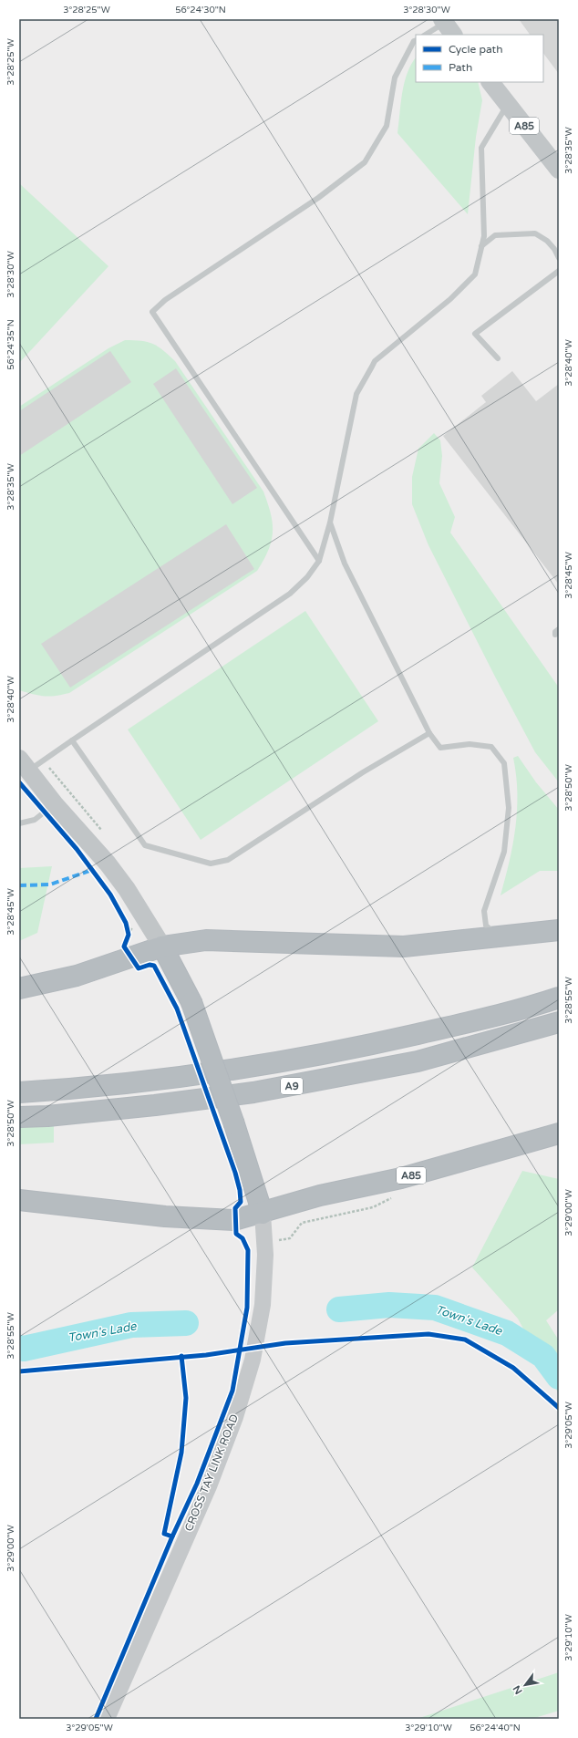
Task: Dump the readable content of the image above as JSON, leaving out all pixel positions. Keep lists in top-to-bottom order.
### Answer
{
  "streets": {
    "highway": ["A85", "A9"],
    "main road": ["CROSS TAY LINK ROAD"]
  },
  "crossings": [
    ["A85", "CROSS TAY LINK ROAD"]
  ],
  "water": ["Town's Lade"],
  "legend": ["Cycle path", "Path"],
  "north": "bottom left",
  "coordinates": [
    "3°28'25\"W",
    "56°24'30\"N",
    "3°28'30\"W",
    "3°28'35\"W",
    "56°24'35\"N",
    "3°28'40\"W",
    "3°28'45\"W",
    "3°28'50\"W",
    "3°28'55\"W",
    "3°29'00\"W",
    "3°29'05\"W",
    "3°29'10\"W",
    "56°24'40\"N"
  ]
}
